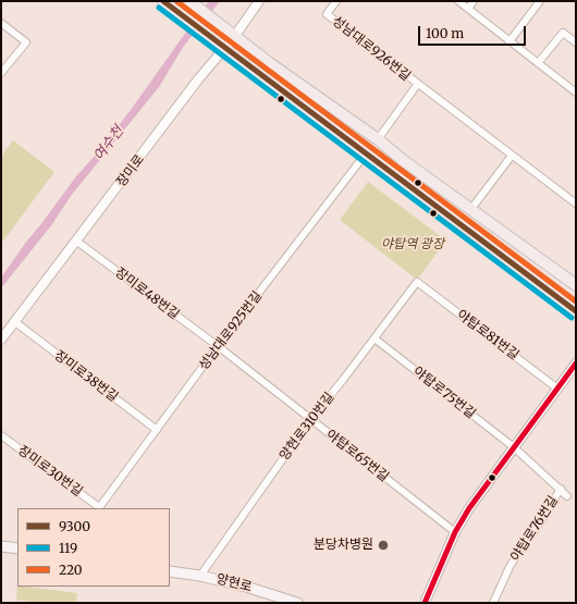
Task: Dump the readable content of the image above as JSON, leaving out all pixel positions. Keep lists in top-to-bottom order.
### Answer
{
  "streets": {
    "main road": ["양현로"],
    "street": [
      "성남대로926번길",
      "장미로",
      "장미로48번길",
      "성남대로925번길",
      "야탑로81번길",
      "장미로38번길",
      "야탑로75번길",
      "양현로310번길",
      "야탑로65번길",
      "장미로30번길",
      "야탑로76번길"
    ]
  },
  "crossings": [
    ["장미로", "장미로48번길"],
    ["장미로", "장미로38번길"],
    ["장미로48번길", "성남대로925번길"],
    ["장미로48번길", "야탑로65번길"],
    ["성남대로925번길", "장미로38번길"],
    ["성남대로925번길", "야탑로65번길"],
    ["성남대로925번길", "장미로30번길"],
    ["야탑로81번길", "양현로310번길"],
    ["야탑로75번길", "양현로310번길"],
    ["야탑로75번길", "야탑로76번길"],
    ["양현로310번길", "야탑로65번길"],
    ["양현로310번길", "양현로"]
  ],
  "water": ["여수천"],
  "parks": ["야탑역 광장"],
  "places": ["분당차병원"],
  "lines": ["transit line 9300", "transit line 220", "transit line 119"],
  "legend": ["9300", "119", "220"],
  "scale_bar": "100 m"
}
